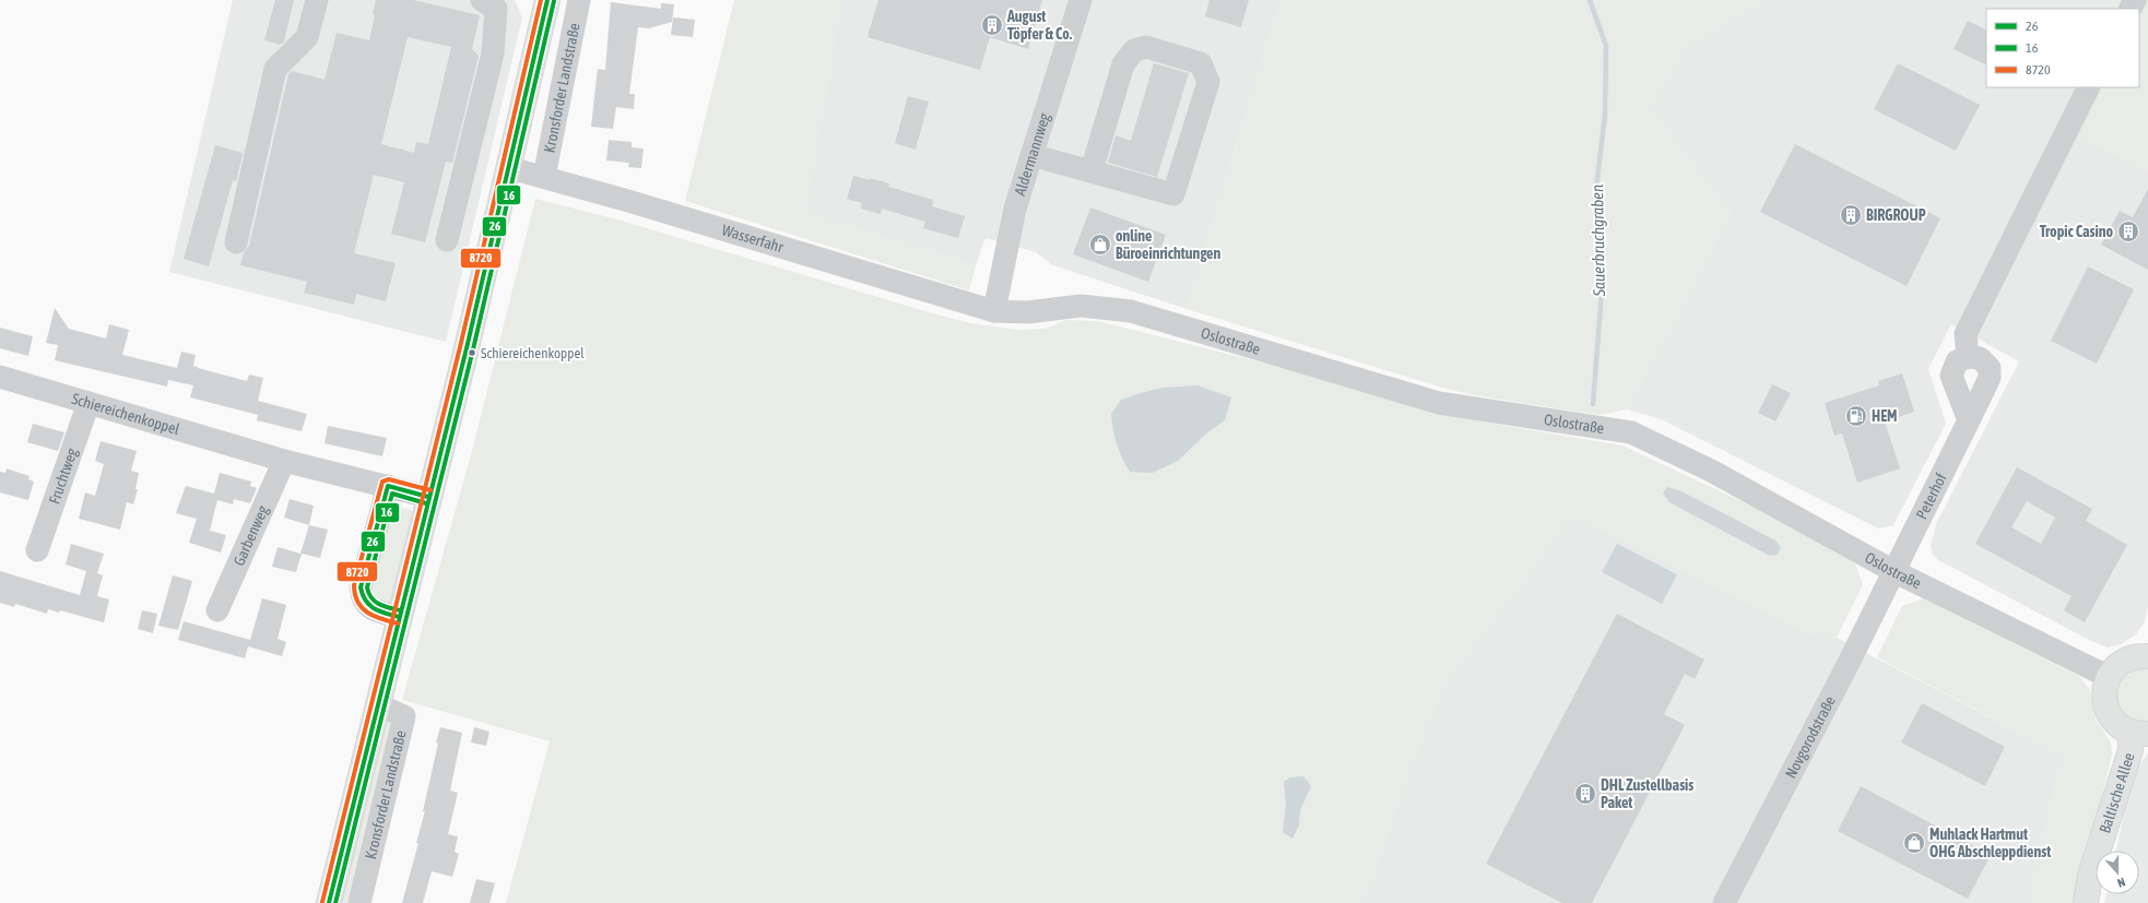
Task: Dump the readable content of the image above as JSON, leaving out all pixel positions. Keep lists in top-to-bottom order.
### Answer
{
  "streets": {
    "main road": ["Kronsforder Landstraße", "Baltische Allee"],
    "street": [
      "Aldermannweg",
      "Wasserfahr",
      "Oslostraße",
      "Schiereichenkoppel",
      "Fruchtweg",
      "Peterhof",
      "Garbenweg",
      "Novgorodstraße"
    ]
  },
  "crossings": [
    ["Kronsforder Landstraße", "Wasserfahr"],
    ["Kronsforder Landstraße", "Schiereichenkoppel"],
    ["Aldermannweg", "Wasserfahr"],
    ["Aldermannweg", "Oslostraße"],
    ["Wasserfahr", "Oslostraße"],
    ["Oslostraße", "Peterhof"],
    ["Oslostraße", "Novgorodstraße"],
    ["Oslostraße", "Baltische Allee"],
    ["Schiereichenkoppel", "Fruchtweg"],
    ["Schiereichenkoppel", "Garbenweg"],
    ["Peterhof", "Novgorodstraße"]
  ],
  "water": ["Sauerbruchgraben"],
  "places": {
    "building": [
      "August Töpfer & Co.",
      "BIRGROUP",
      "Tropic Casino",
      "DHL Zustellbasis Paket"
    ],
    "shop": ["online Büroeinrichtungen", "Muhlack Hartmut OHG Abschleppdienst"],
    "other": ["Schiereichenkoppel"],
    "fuel station": ["HEM"]
  },
  "lines": ["transit line 26", "transit line 8720", "transit line 16"],
  "legend": ["26", "16", "8720"],
  "north": "bottom"
}
